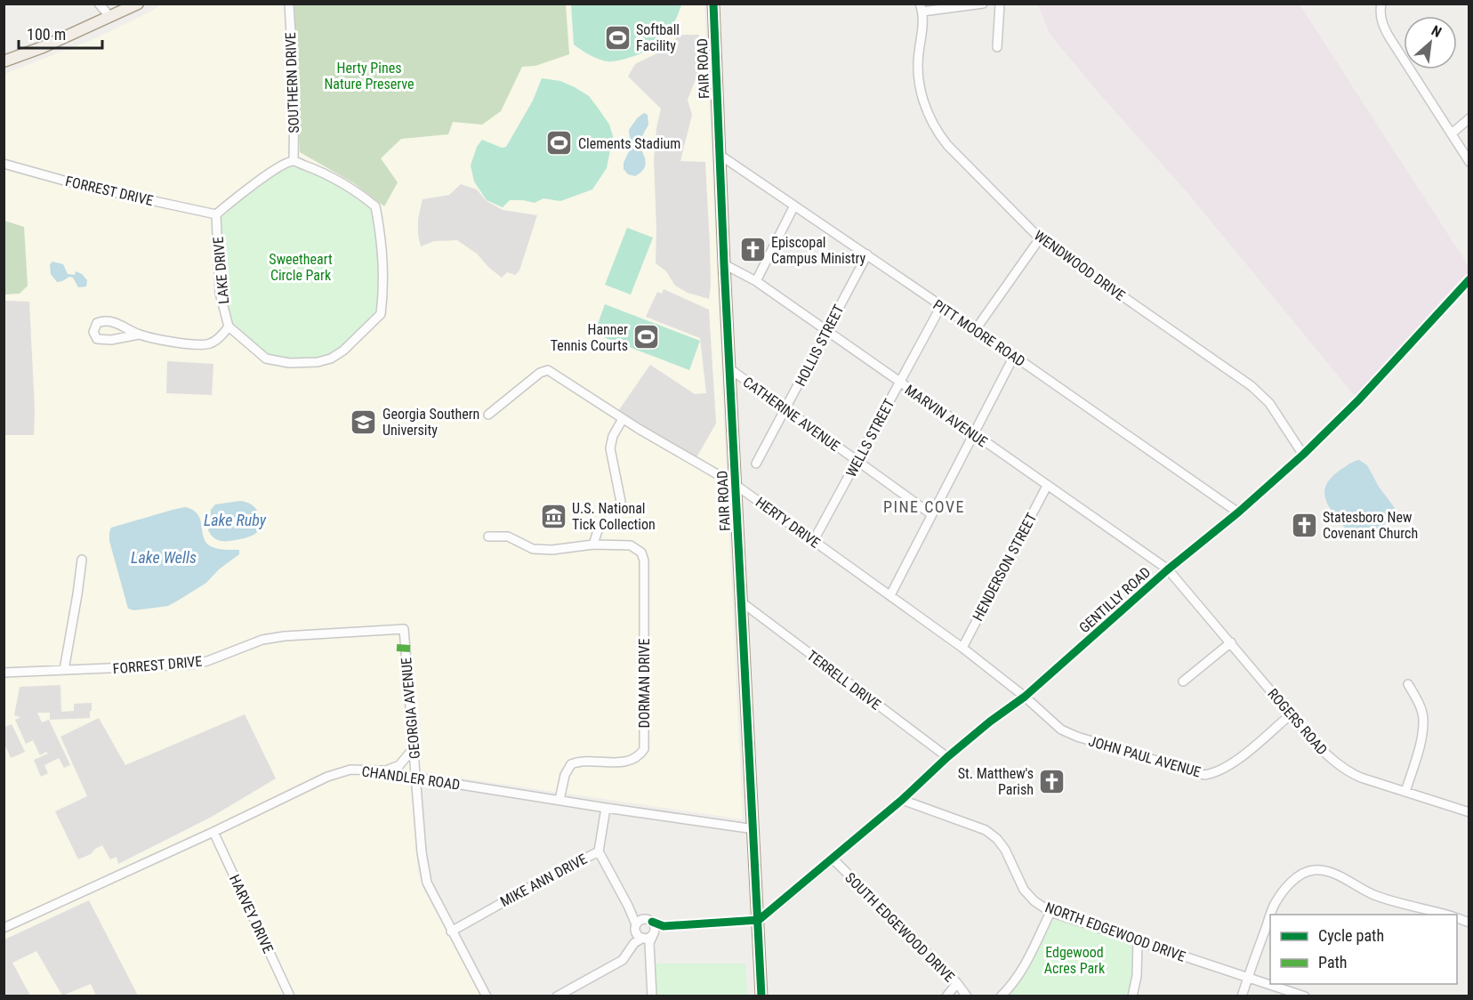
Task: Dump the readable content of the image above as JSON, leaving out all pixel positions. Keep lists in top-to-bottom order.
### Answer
{
  "streets": {
    "main road": ["FAIR ROAD"],
    "street": [
      "SOUTHERN DRIVE",
      "FORREST DRIVE",
      "WENDWOOD DRIVE",
      "LAKE DRIVE",
      "PITT MOORE ROAD",
      "HOLLIS STREET",
      "CATHERINE AVENUE",
      "MARVIN AVENUE",
      "WELLS STREET",
      "HERTY DRIVE",
      "HENDERSON STREET",
      "GENTILLY ROAD",
      "TERRELL DRIVE",
      "DORMAN DRIVE",
      "GEORGIA AVENUE",
      "ROGERS ROAD",
      "JOHN PAUL AVENUE",
      "CHANDLER ROAD",
      "MIKE ANN DRIVE",
      "HARVEY DRIVE",
      "SOUTH EDGEWOOD DRIVE",
      "NORTH EDGEWOOD DRIVE"
    ]
  },
  "crossings": [
    ["FAIR ROAD", "PITT MOORE ROAD"],
    ["FAIR ROAD", "CATHERINE AVENUE"],
    ["FAIR ROAD", "MARVIN AVENUE"],
    ["FAIR ROAD", "HERTY DRIVE"],
    ["FAIR ROAD", "GENTILLY ROAD"],
    ["FAIR ROAD", "TERRELL DRIVE"],
    ["FAIR ROAD", "CHANDLER ROAD"],
    ["SOUTHERN DRIVE", "FORREST DRIVE"],
    ["SOUTHERN DRIVE", "LAKE DRIVE"],
    ["FORREST DRIVE", "LAKE DRIVE"],
    ["FORREST DRIVE", "GEORGIA AVENUE"],
    ["WENDWOOD DRIVE", "GENTILLY ROAD"],
    ["PITT MOORE ROAD", "HOLLIS STREET"],
    ["PITT MOORE ROAD", "WELLS STREET"],
    ["PITT MOORE ROAD", "GENTILLY ROAD"],
    ["HOLLIS STREET", "CATHERINE AVENUE"],
    ["HOLLIS STREET", "MARVIN AVENUE"],
    ["CATHERINE AVENUE", "WELLS STREET"],
    ["MARVIN AVENUE", "WELLS STREET"],
    ["MARVIN AVENUE", "HENDERSON STREET"],
    ["MARVIN AVENUE", "GENTILLY ROAD"],
    ["MARVIN AVENUE", "ROGERS ROAD"],
    ["WELLS STREET", "HERTY DRIVE"],
    ["HERTY DRIVE", "HENDERSON STREET"],
    ["HERTY DRIVE", "GENTILLY ROAD"],
    ["HERTY DRIVE", "JOHN PAUL AVENUE"],
    ["GENTILLY ROAD", "TERRELL DRIVE"],
    ["GENTILLY ROAD", "ROGERS ROAD"],
    ["GENTILLY ROAD", "JOHN PAUL AVENUE"],
    ["GENTILLY ROAD", "SOUTH EDGEWOOD DRIVE"],
    ["GENTILLY ROAD", "NORTH EDGEWOOD DRIVE"],
    ["DORMAN DRIVE", "CHANDLER ROAD"],
    ["GEORGIA AVENUE", "CHANDLER ROAD"],
    ["GEORGIA AVENUE", "MIKE ANN DRIVE"],
    ["ROGERS ROAD", "JOHN PAUL AVENUE"],
    ["CHANDLER ROAD", "MIKE ANN DRIVE"],
    ["CHANDLER ROAD", "HARVEY DRIVE"]
  ],
  "districts": ["PINE COVE"],
  "water": ["Lake Ruby", "Lake Wells"],
  "parks": ["Herty Pines Nature Preserve", "Sweetheart Circle Park", "Edgewood Acres Park"],
  "places": {
    "sports": ["Softball Facility", "Clements Stadium", "Hanner Tennis Courts"],
    "church": ["Episcopal Campus Ministry", "Statesboro New Covenant Church", "St. Matthew's Parish"],
    "school or university": ["Georgia Southern University"],
    "museum": ["U.S. National Tick Collection"]
  },
  "legend": ["Cycle path", "Path"],
  "scale_bar": "100 m",
  "north": "top right"
}
